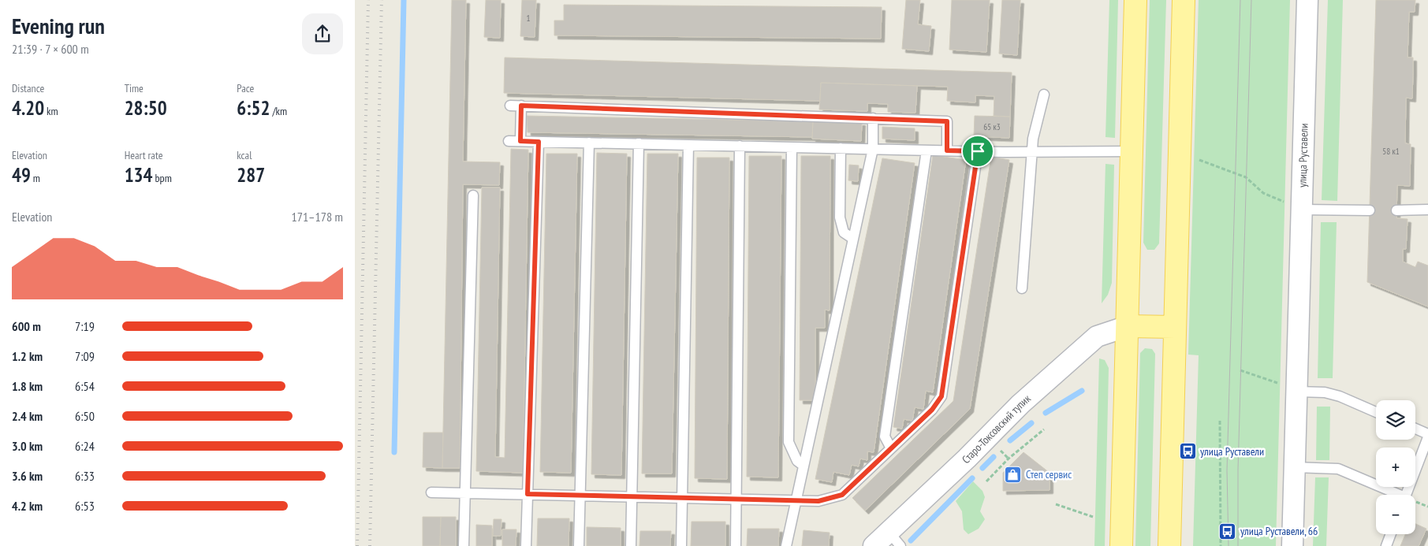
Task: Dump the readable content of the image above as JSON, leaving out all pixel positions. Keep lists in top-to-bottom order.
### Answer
{
  "streets": {
    "street": ["улица Руставели", "Старо-Токсовский тупик"]
  },
  "places": {
    "bus stop": ["улица Руставели", "улица Руставели, 66"],
    "shop": ["Степ сервис"]
  },
  "house_numbers": ["1", "65 к3", "58 к1"],
  "page": {
    "heading": ["Evening run", "21:39 · 7 × 600 m"],
    "stats": [
      ["Distance", "4.20 km"],
      ["Time", "28:50"],
      ["Pace", "6:52 /km"],
      ["Elevation", "49 m"],
      ["Heart rate", "134 bpm"],
      ["kcal", "287"]
    ],
    "chart": ["Elevation", "171–178 m"],
    "list": [
      {
        "name": "600 m",
        "note": "7:19"
      },
      {
        "name": "1.2 km",
        "note": "7:09"
      },
      {
        "name": "1.8 km",
        "note": "6:54"
      },
      {
        "name": "2.4 km",
        "note": "6:50"
      },
      {
        "name": "3.0 km",
        "note": "6:24"
      },
      {
        "name": "3.6 km",
        "note": "6:33"
      },
      {
        "name": "4.2 km",
        "note": "6:53"
      }
    ],
    "map_buttons": ["+", "−"]
  }
}
